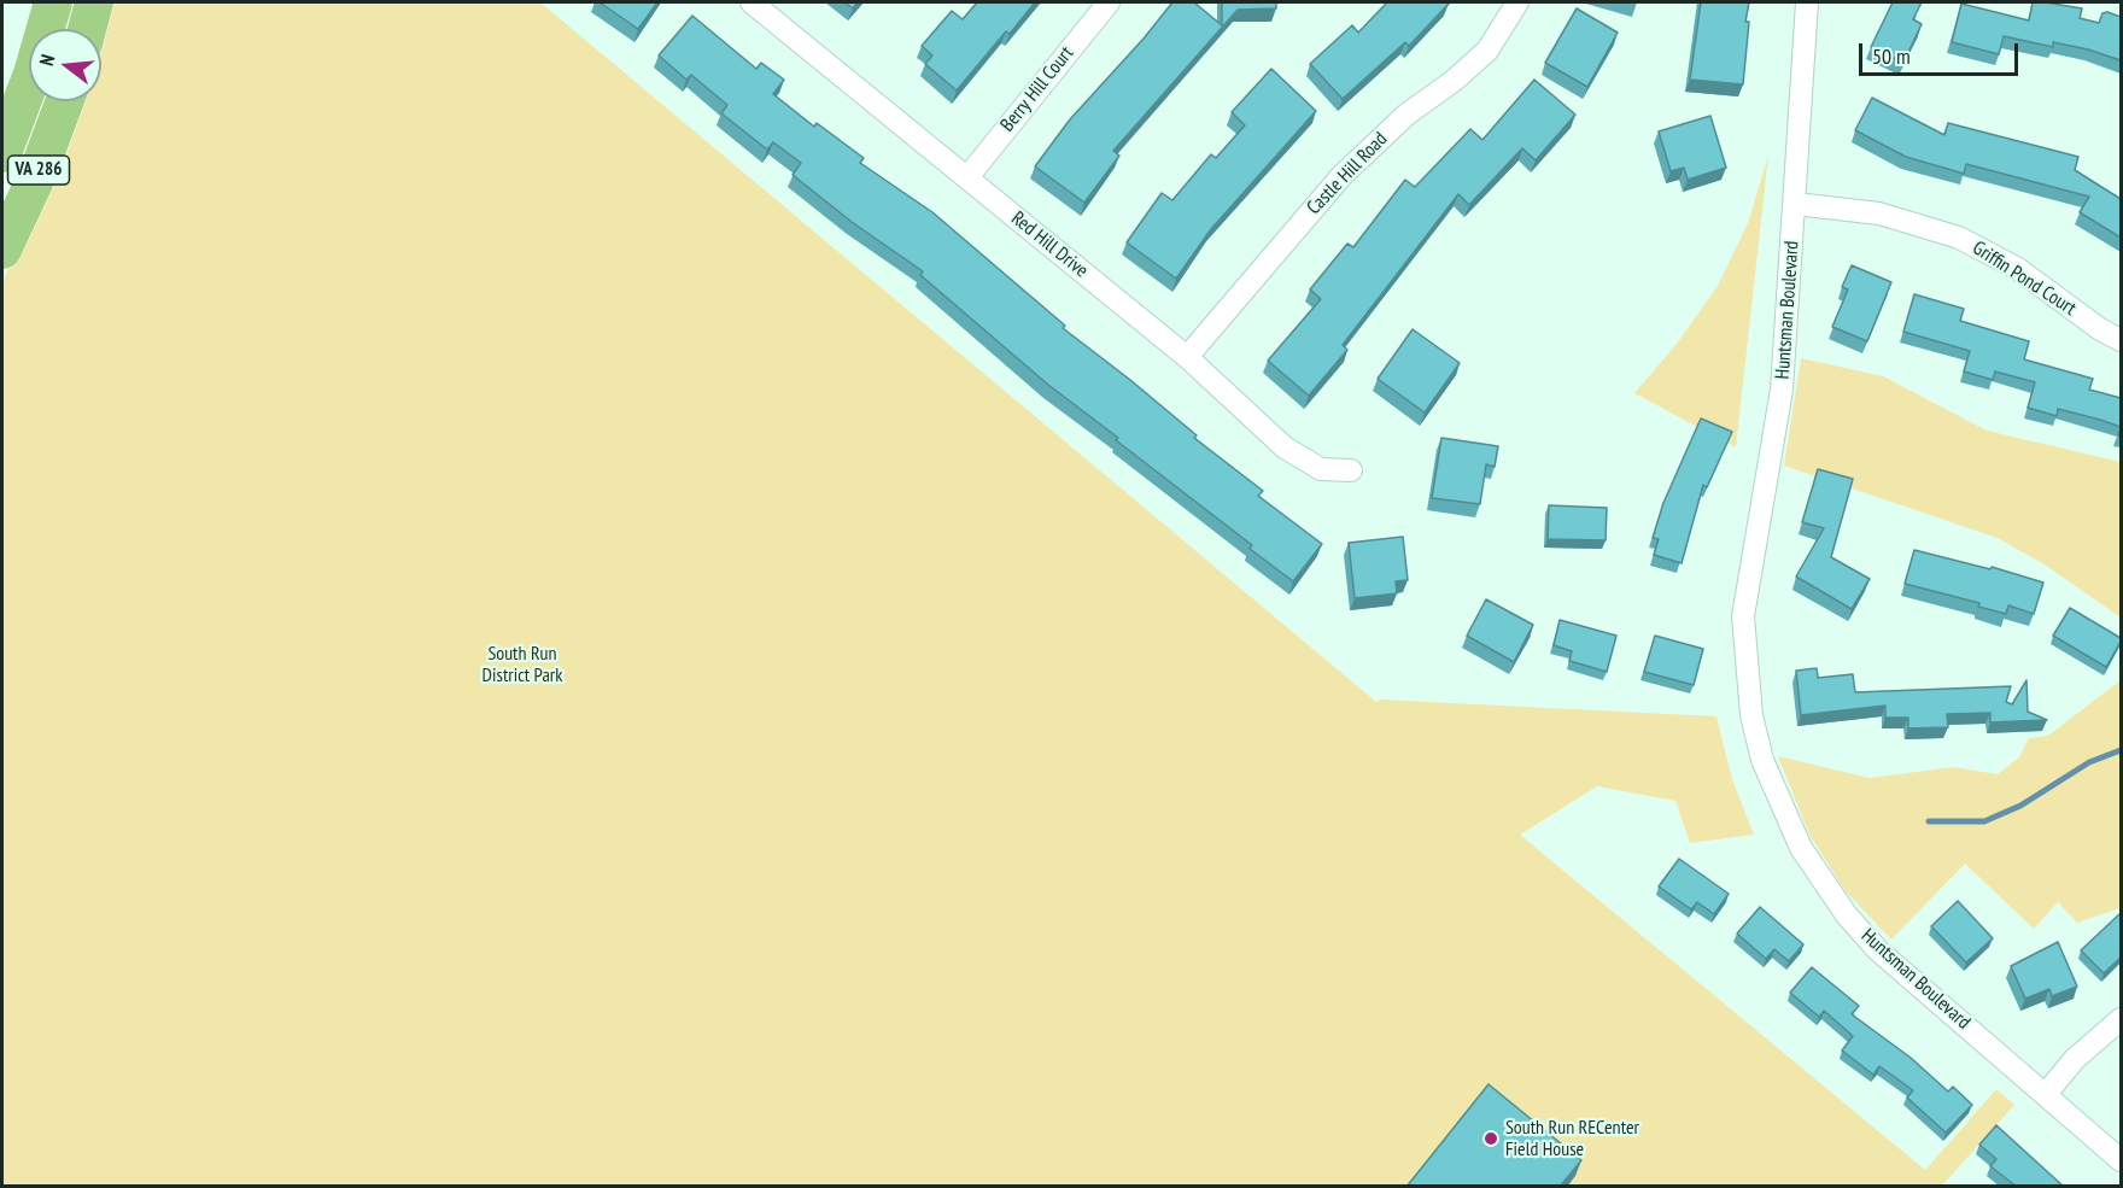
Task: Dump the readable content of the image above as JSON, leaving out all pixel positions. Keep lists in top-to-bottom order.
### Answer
{
  "streets": {
    "highway": ["VA 286"],
    "street": [
      "Berry Hill Court",
      "Castle Hill Road",
      "Red Hill Drive",
      "Griffin Pond Court",
      "Huntsman Boulevard"
    ]
  },
  "crossings": [
    ["Berry Hill Court", "Red Hill Drive"],
    ["Castle Hill Road", "Red Hill Drive"],
    ["Griffin Pond Court", "Huntsman Boulevard"]
  ],
  "parks": ["South Run District Park"],
  "places": ["South Run RECenter Field House"],
  "scale_bar": "50 m",
  "north": "left"
}
